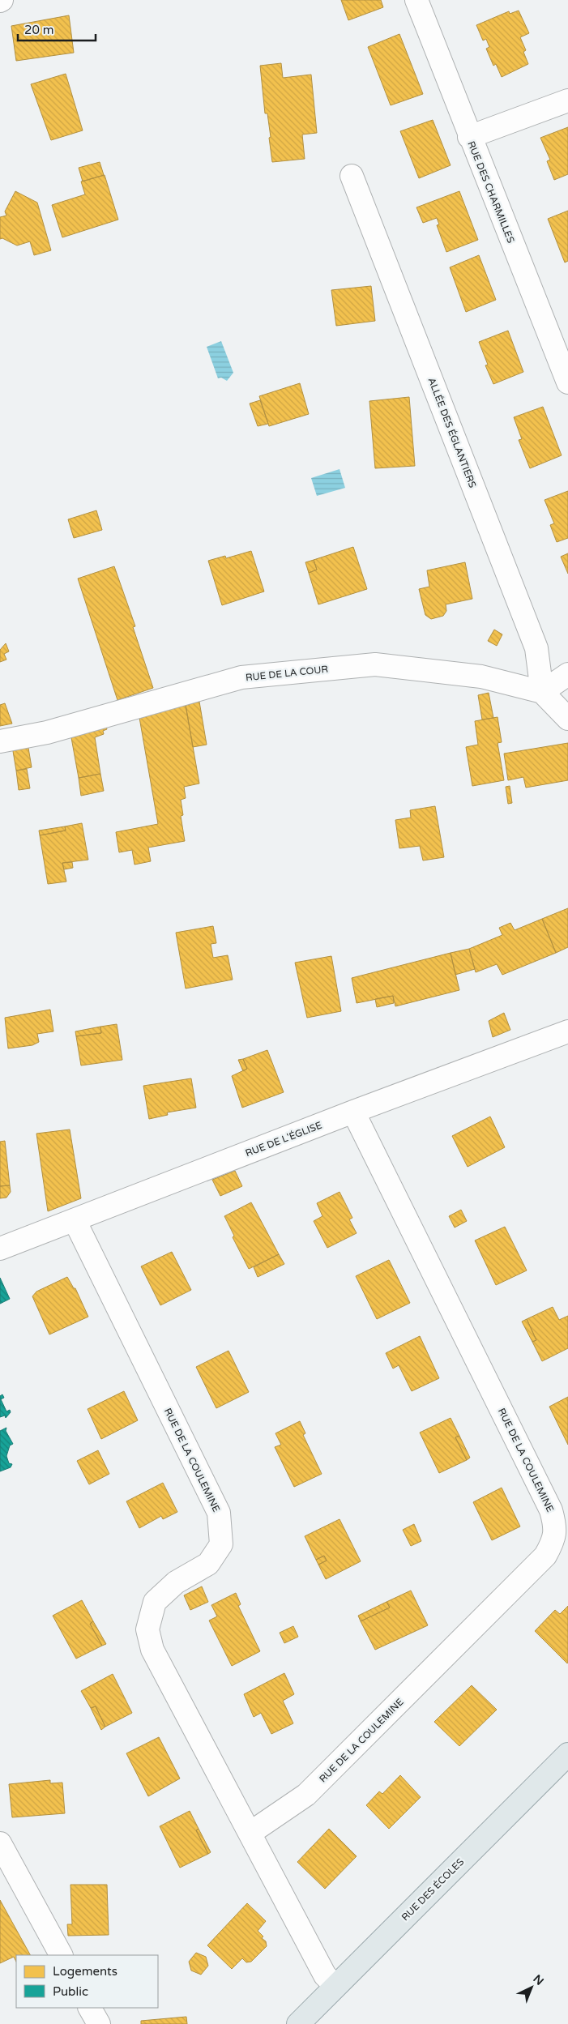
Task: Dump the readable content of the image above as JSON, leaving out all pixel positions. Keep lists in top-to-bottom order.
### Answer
{
  "streets": {
    "main road": ["RUE DES ÉCOLES"],
    "street": [
      "RUE DES CHARMILLES",
      "ALLÉE DES ÉGLANTIERS",
      "RUE DE LA COUR",
      "RUE DE L'ÉGLISE",
      "RUE DE LA COULEMINE"
    ]
  },
  "crossings": [
    ["ALLÉE DES ÉGLANTIERS", "RUE DE LA COUR"],
    ["RUE DE L'ÉGLISE", "RUE DE LA COULEMINE"],
    ["RUE DE LA COULEMINE", "RUE DES ÉCOLES"]
  ],
  "legend": ["Logements", "Public"],
  "scale_bar": "20 m",
  "north": "top right"
}
